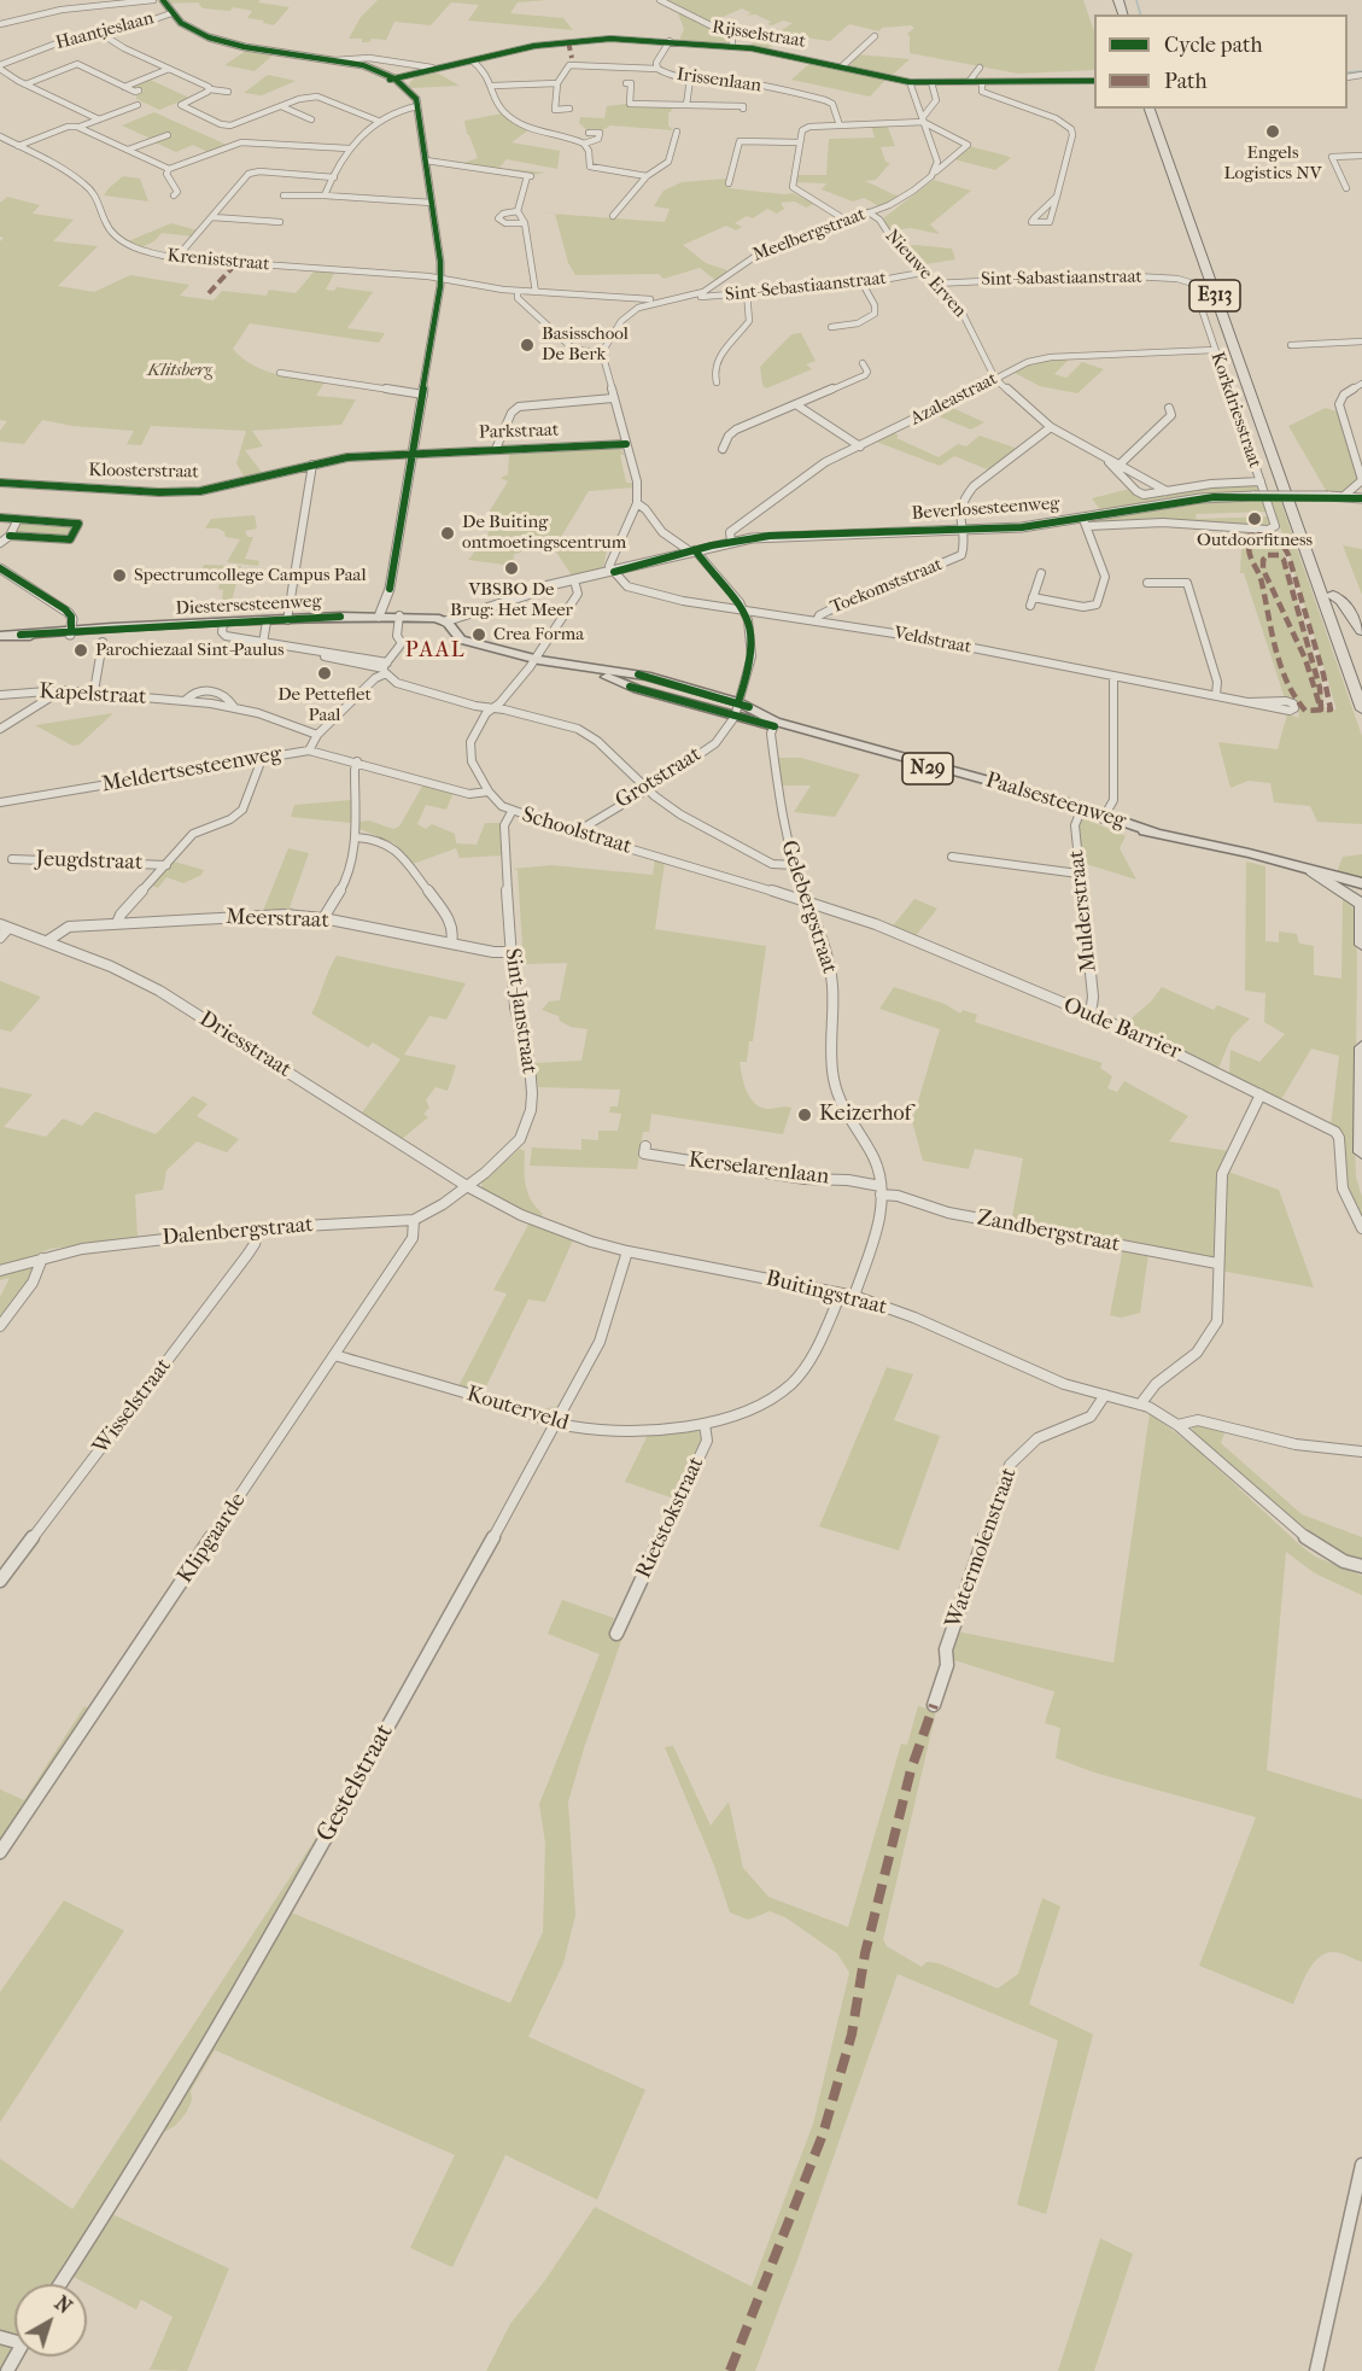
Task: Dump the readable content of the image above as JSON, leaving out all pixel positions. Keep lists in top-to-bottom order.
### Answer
{
  "streets": {
    "highway": ["E313"],
    "main road": ["Diestersesteenweg", "N29", "Paalsesteenweg"],
    "street": [
      "Haantjeslaan",
      "Rijsselstraat",
      "Irissenlaan",
      "Meelbergstraat",
      "Kreniststraat",
      "Nieuwe Erven",
      "Sint-Sabastiaanstraat",
      "Sint-Sebastiaanstraat",
      "Azaleastraat",
      "Korkdriesstraat",
      "Parkstraat",
      "Kloosterstraat",
      "Beverlosesteenweg",
      "Toekomststraat",
      "Veldstraat",
      "Kapelstraat",
      "Meldertsesteenweg",
      "Grotstraat",
      "Schoolstraat",
      "Jeugdstraat",
      "Gelebergstraat",
      "Mulderstraat",
      "Meerstraat",
      "Sint-Janstraat",
      "Oude Barrier",
      "Driesstraat",
      "Kerselarenlaan",
      "Dalenbergstraat",
      "Zandbergstraat",
      "Buitingstraat",
      "Wisselstraat",
      "Kouterveld",
      "Rietstokstraat",
      "Klipgaarde",
      "Watermolenstraat",
      "Gestelstraat"
    ]
  },
  "crossings": [
    ["Rijsselstraat", "Irissenlaan"],
    ["Meelbergstraat", "Nieuwe Erven"],
    ["Meelbergstraat", "Sint-Sebastiaanstraat"],
    ["Nieuwe Erven", "Sint-Sabastiaanstraat"],
    ["Nieuwe Erven", "Sint-Sebastiaanstraat"],
    ["Nieuwe Erven", "Azaleastraat"],
    ["Nieuwe Erven", "Korkdriesstraat"],
    ["Nieuwe Erven", "Toekomststraat"],
    ["Sint-Sabastiaanstraat", "Korkdriesstraat"],
    ["Azaleastraat", "Korkdriesstraat"],
    ["Azaleastraat", "Beverlosesteenweg"],
    ["Parkstraat", "Kloosterstraat"],
    ["Beverlosesteenweg", "Toekomststraat"],
    ["Beverlosesteenweg", "Diestersesteenweg"],
    ["Beverlosesteenweg", "Veldstraat"],
    ["Beverlosesteenweg", "Paalsesteenweg"],
    ["Toekomststraat", "Veldstraat"],
    ["Diestersesteenweg", "Paalsesteenweg"],
    ["Kapelstraat", "Meldertsesteenweg"],
    ["Meldertsesteenweg", "Jeugdstraat"],
    ["Grotstraat", "Paalsesteenweg"],
    ["Grotstraat", "Schoolstraat"],
    ["Paalsesteenweg", "Gelebergstraat"],
    ["Paalsesteenweg", "Mulderstraat"],
    ["Schoolstraat", "Gelebergstraat"],
    ["Schoolstraat", "Sint-Janstraat"],
    ["Schoolstraat", "Oude Barrier"],
    ["Jeugdstraat", "Meerstraat"],
    ["Gelebergstraat", "Oude Barrier"],
    ["Gelebergstraat", "Kerselarenlaan"],
    ["Gelebergstraat", "Zandbergstraat"],
    ["Gelebergstraat", "Buitingstraat"],
    ["Mulderstraat", "Oude Barrier"],
    ["Meerstraat", "Sint-Janstraat"],
    ["Meerstraat", "Driesstraat"],
    ["Sint-Janstraat", "Driesstraat"],
    ["Sint-Janstraat", "Dalenbergstraat"],
    ["Sint-Janstraat", "Buitingstraat"],
    ["Driesstraat", "Dalenbergstraat"],
    ["Driesstraat", "Buitingstraat"],
    ["Kerselarenlaan", "Zandbergstraat"],
    ["Dalenbergstraat", "Buitingstraat"],
    ["Dalenbergstraat", "Wisselstraat"],
    ["Dalenbergstraat", "Klipgaarde"],
    ["Buitingstraat", "Watermolenstraat"],
    ["Buitingstraat", "Gestelstraat"],
    ["Kouterveld", "Rietstokstraat"],
    ["Kouterveld", "Klipgaarde"],
    ["Kouterveld", "Gestelstraat"]
  ],
  "districts": ["PAAL"],
  "parks": ["Klitsberg"],
  "places": [
    "Engels Logistics NV",
    "Basisschool De Berk",
    "Outdoorfitness",
    "De Buiting ontmoetingscentrum",
    "VBSBO De Brug: Het Meer",
    "Spectrumcollege Campus Paal",
    "Crea Forma",
    "Parochiezaal Sint-Paulus",
    "De Petteflet Paal",
    "Keizerhof"
  ],
  "legend": ["Cycle path", "Path"],
  "north": "top right"
}
